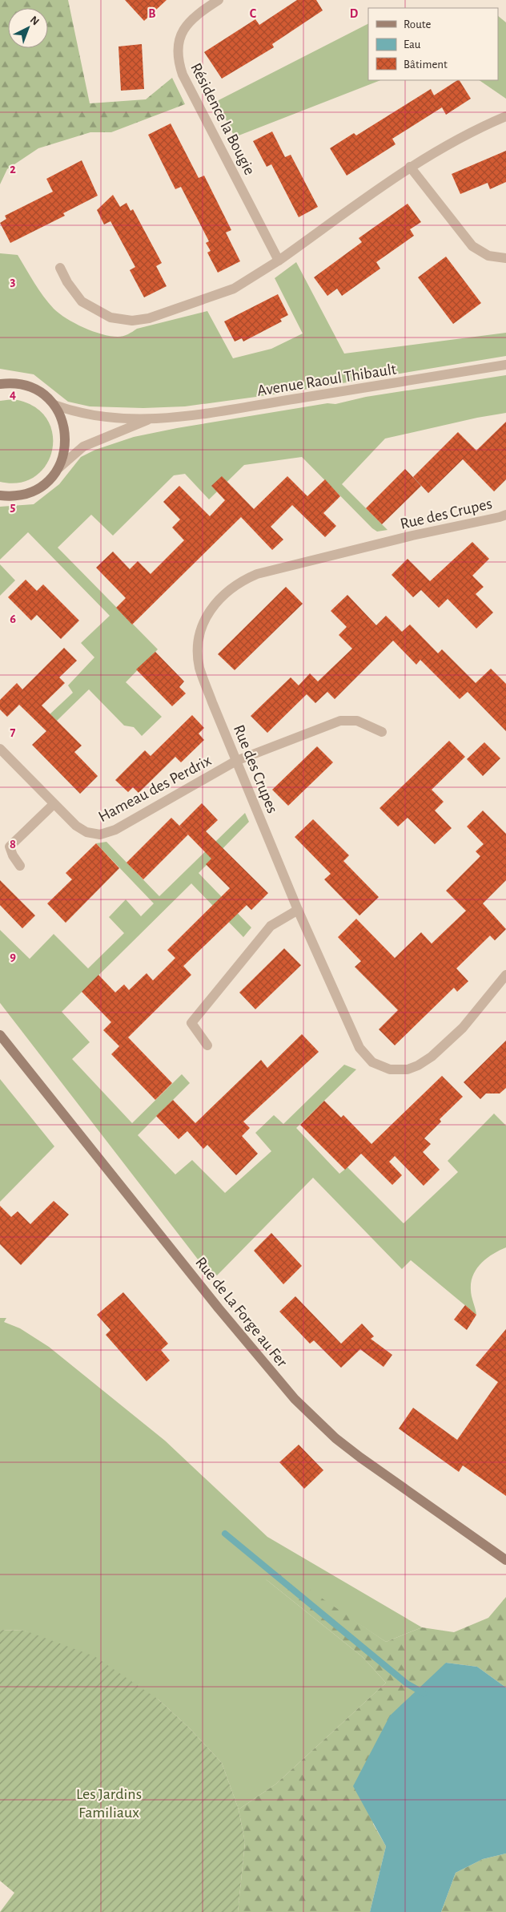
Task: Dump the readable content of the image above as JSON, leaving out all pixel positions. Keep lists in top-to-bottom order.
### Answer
{
  "streets": {
    "main road": ["Rue de La Forge au Fer"],
    "street": [
      "Résidence la Bougie",
      "Avenue Raoul Thibault",
      "Rue des Crupes",
      "Hameau des Perdrix"
    ]
  },
  "crossings": [
    ["Rue des Crupes", "Hameau des Perdrix"]
  ],
  "parks": ["Les Jardins Familiaux"],
  "legend": ["Route", "Eau", "Bâtiment"],
  "north": "top right",
  "grid": {
    "columns": ["B", "C", "D"],
    "rows": [
      "2",
      "3",
      "4",
      "5",
      "6",
      "7",
      "8",
      "9"
    ]
  }
}
